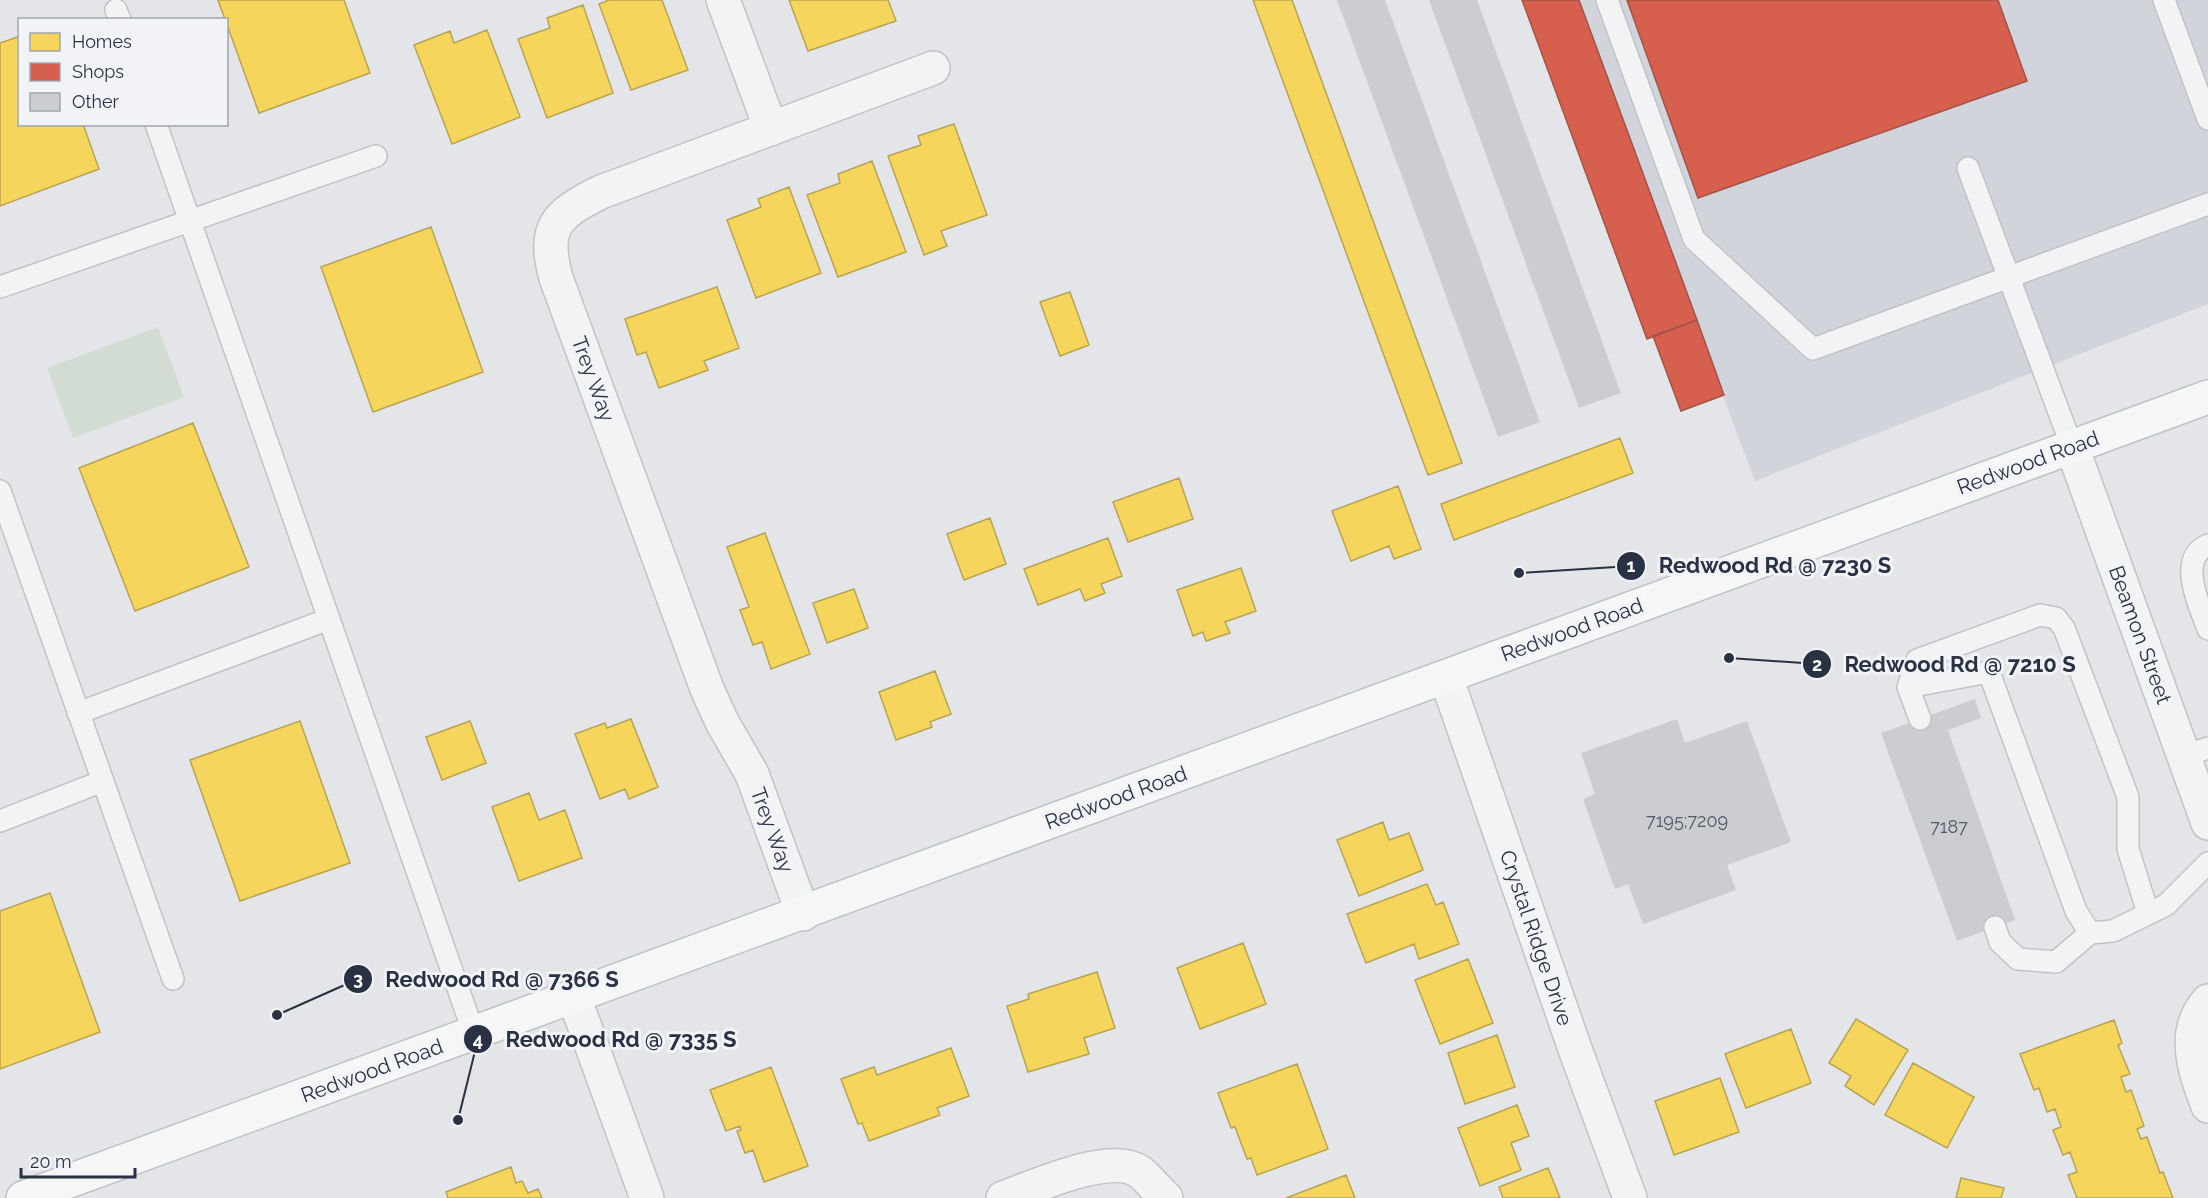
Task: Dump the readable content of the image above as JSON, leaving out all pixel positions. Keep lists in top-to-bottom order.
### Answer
{
  "streets": {
    "main road": ["Redwood Road"],
    "street": ["Trey Way", "Beamon Street", "Crystal Ridge Drive"]
  },
  "crossings": [
    ["Trey Way", "Redwood Road"],
    ["Redwood Road", "Beamon Street"],
    ["Redwood Road", "Crystal Ridge Drive"]
  ],
  "places": [
    "Redwood Rd @ 7230 S",
    "Redwood Rd @ 7210 S",
    "Redwood Rd @ 7366 S",
    "Redwood Rd @ 7335 S"
  ],
  "house_numbers": ["7195;7209", "7187"],
  "legend": ["Homes", "Shops", "Other"],
  "scale_bar": "20 m"
}
